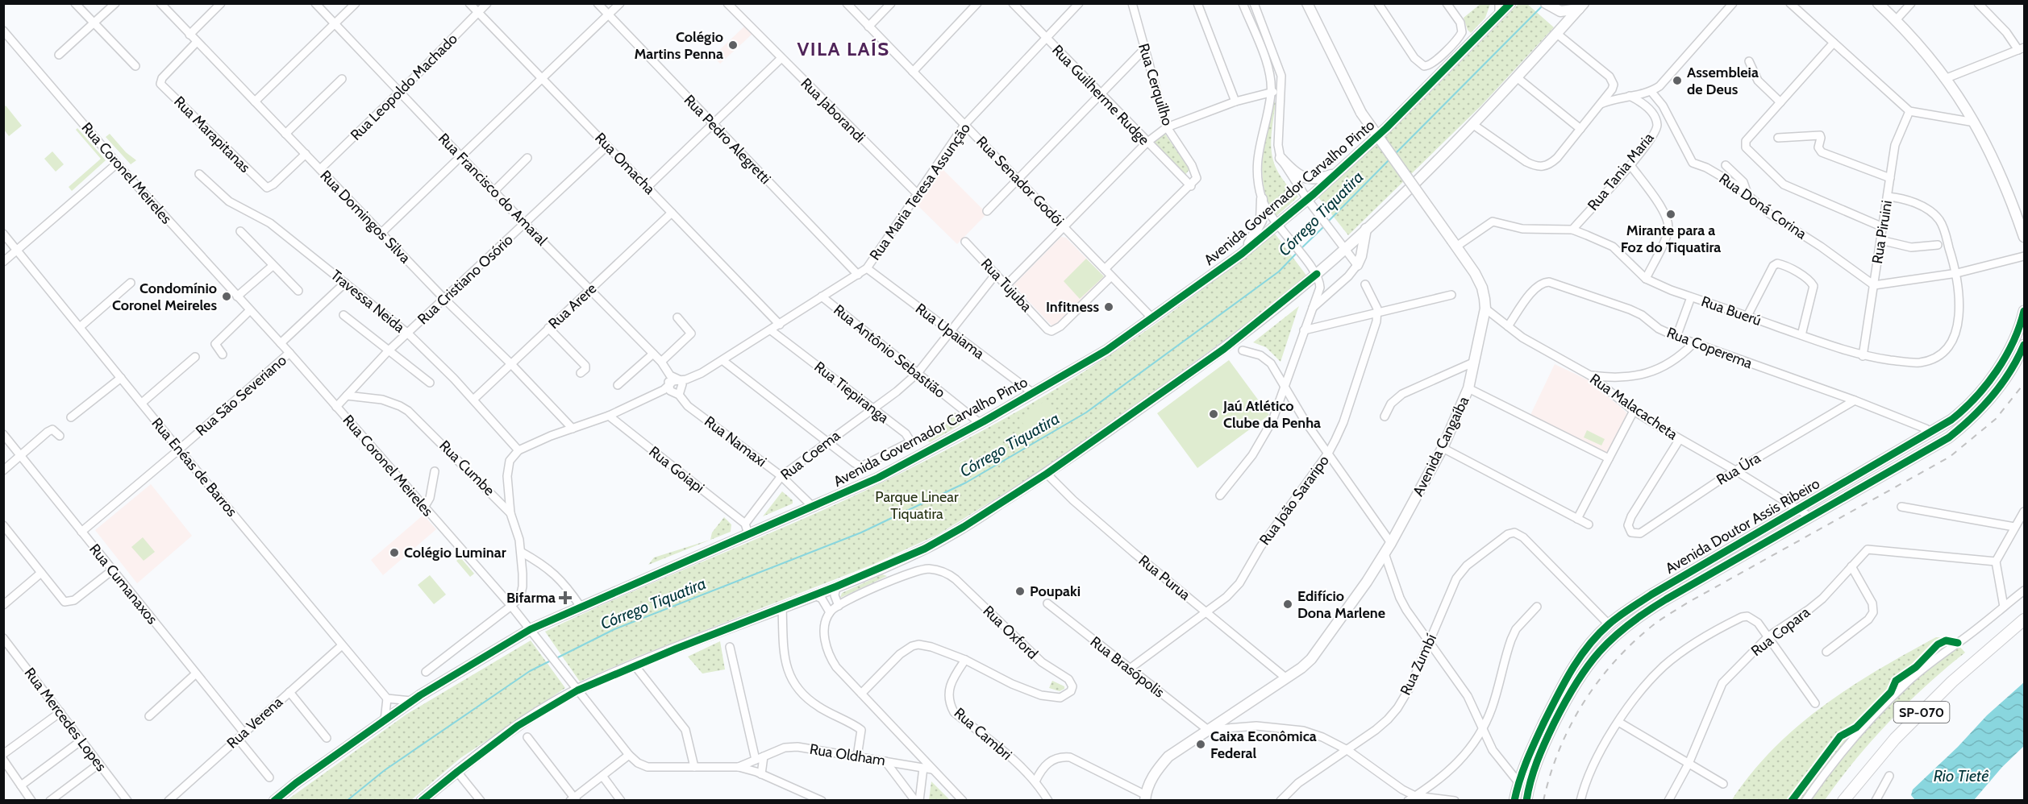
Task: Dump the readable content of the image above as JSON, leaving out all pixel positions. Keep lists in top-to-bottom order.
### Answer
{
  "streets": {
    "highway": ["SP-070"],
    "main road": ["Avenida Governador Carvalho Pinto", "Avenida Cangaíba", "Avenida Doutor Assis Ribeiro"],
    "street": [
      "Rua Cerquilho",
      "Rua Leopoldo Machado",
      "Rua Guilherme Rudge",
      "Rua Jaborandi",
      "Rua Marapitanas",
      "Rua Pedro Alegretti",
      "Rua Omacha",
      "Rua Tania Maria",
      "Rua Coronel Meireles",
      "Rua Senador Godói",
      "Rua Francisco do Amaral",
      "Rua Maria Teresa Assunção",
      "Rua Doná Corina",
      "Rua Domingos Silva",
      "Rua Piruini",
      "Rua Cristiano Osório",
      "Rua Tujuba",
      "Travessa Neida",
      "Rua Arere",
      "Rua Buerú",
      "Rua Upaiama",
      "Rua Coperema",
      "Rua Antônio Sebastião",
      "Rua Tiepiranga",
      "Rua São Severiano",
      "Rua Malacacheta",
      "Rua Namaxi",
      "Rua Coema",
      "Rua Enéas de Barros",
      "Rua Cumbe",
      "Rua Úra",
      "Rua Goiapi",
      "Rua João Sararipo",
      "Rua Purua",
      "Rua Cumanaxos",
      "Rua Copara",
      "Rua Oxford",
      "Rua Zumbí",
      "Rua Brasópolis",
      "Rua Mercedes Lopes",
      "Rua Verena",
      "Rua Cambri",
      "Rua Oldham"
    ]
  },
  "crossings": [
    ["Rua Cerquilho", "Rua Guilherme Rudge"],
    ["Rua Leopoldo Machado", "Rua Omacha"],
    ["Rua Leopoldo Machado", "Rua Francisco do Amaral"],
    ["Rua Leopoldo Machado", "Rua Domingos Silva"],
    ["Rua Guilherme Rudge", "Rua Maria Teresa Assunção"],
    ["Rua Jaborandi", "Rua Maria Teresa Assunção"],
    ["Rua Marapitanas", "Rua Domingos Silva"],
    ["Rua Pedro Alegretti", "Rua Maria Teresa Assunção"],
    ["Rua Omacha", "Rua Maria Teresa Assunção"],
    ["Rua Omacha", "Rua Cristiano Osório"],
    ["Rua Omacha", "Rua Arere"],
    ["Rua Tania Maria", "Rua Buerú"],
    ["Rua Coronel Meireles", "Avenida Governador Carvalho Pinto"],
    ["Rua Coronel Meireles", "Rua São Severiano"],
    ["Rua Coronel Meireles", "Rua Cumbe"],
    ["Rua Coronel Meireles", "Rua Oldham"],
    ["Rua Senador Godói", "Rua Maria Teresa Assunção"],
    ["Rua Senador Godói", "Avenida Governador Carvalho Pinto"],
    ["Rua Senador Godói", "Rua Tujuba"],
    ["Rua Francisco do Amaral", "Rua Cristiano Osório"],
    ["Rua Francisco do Amaral", "Rua Arere"],
    ["Rua Maria Teresa Assunção", "Rua Domingos Silva"],
    ["Rua Maria Teresa Assunção", "Travessa Neida"],
    ["Rua Maria Teresa Assunção", "Rua Upaiama"],
    ["Rua Maria Teresa Assunção", "Rua Antônio Sebastião"],
    ["Rua Maria Teresa Assunção", "Rua Tiepiranga"],
    ["Rua Maria Teresa Assunção", "Rua Namaxi"],
    ["Rua Maria Teresa Assunção", "Rua Goiapi"],
    ["Avenida Governador Carvalho Pinto", "Rua Upaiama"],
    ["Avenida Governador Carvalho Pinto", "Rua Antônio Sebastião"],
    ["Avenida Governador Carvalho Pinto", "Rua Namaxi"],
    ["Rua Doná Corina", "Rua Piruini"],
    ["Rua Domingos Silva", "Rua Cristiano Osório"],
    ["Rua Domingos Silva", "Rua Arere"],
    ["Rua Piruini", "Rua Buerú"],
    ["Rua Cristiano Osório", "Travessa Neida"],
    ["Rua Cristiano Osório", "Rua Cumbe"],
    ["Rua Tujuba", "Rua Coema"],
    ["Travessa Neida", "Rua Arere"],
    ["Rua Buerú", "Avenida Cangaíba"],
    ["Rua Upaiama", "Rua Coema"],
    ["Rua Coperema", "Rua Malacacheta"],
    ["Rua Coperema", "Rua Úra"],
    ["Rua Coperema", "Avenida Doutor Assis Ribeiro"],
    ["Rua Antônio Sebastião", "Rua Coema"],
    ["Rua Tiepiranga", "Rua Coema"],
    ["Rua São Severiano", "Rua Enéas de Barros"],
    ["Rua São Severiano", "Rua Cumanaxos"],
    ["Rua Malacacheta", "Avenida Cangaíba"],
    ["Rua Malacacheta", "Rua Úra"],
    ["Rua Malacacheta", "Avenida Doutor Assis Ribeiro"],
    ["Rua Namaxi", "Rua Coema"],
    ["Avenida Cangaíba", "Rua Purua"],
    ["Avenida Cangaíba", "Rua Brasópolis"],
    ["Rua Coema", "Rua Goiapi"],
    ["Rua Enéas de Barros", "Rua Verena"],
    ["Rua João Sararipo", "Rua Purua"],
    ["Rua João Sararipo", "Rua Brasópolis"],
    ["Avenida Doutor Assis Ribeiro", "Rua Zumbí"],
    ["Rua Cumanaxos", "Rua Verena"],
    ["Rua Oxford", "Rua Cambri"]
  ],
  "districts": ["VILA LAÍS"],
  "water": ["Córrego Tiquatira", "Rio Tietê"],
  "parks": ["Parque Linear Tiquatira"],
  "places": {
    "other": [
      "Colégio Martins Penna",
      "Assembleia de Deus",
      "Mirante para a Foz do Tiquatira",
      "Condomínio Coronel Meireles",
      "Infitness",
      "Jaú Atlético Clube da Penha",
      "Colégio Luminar",
      "Poupaki",
      "Edifício Dona Marlene",
      "Caixa Econômica Federal"
    ],
    "health": ["Bifarma"]
  }
}
